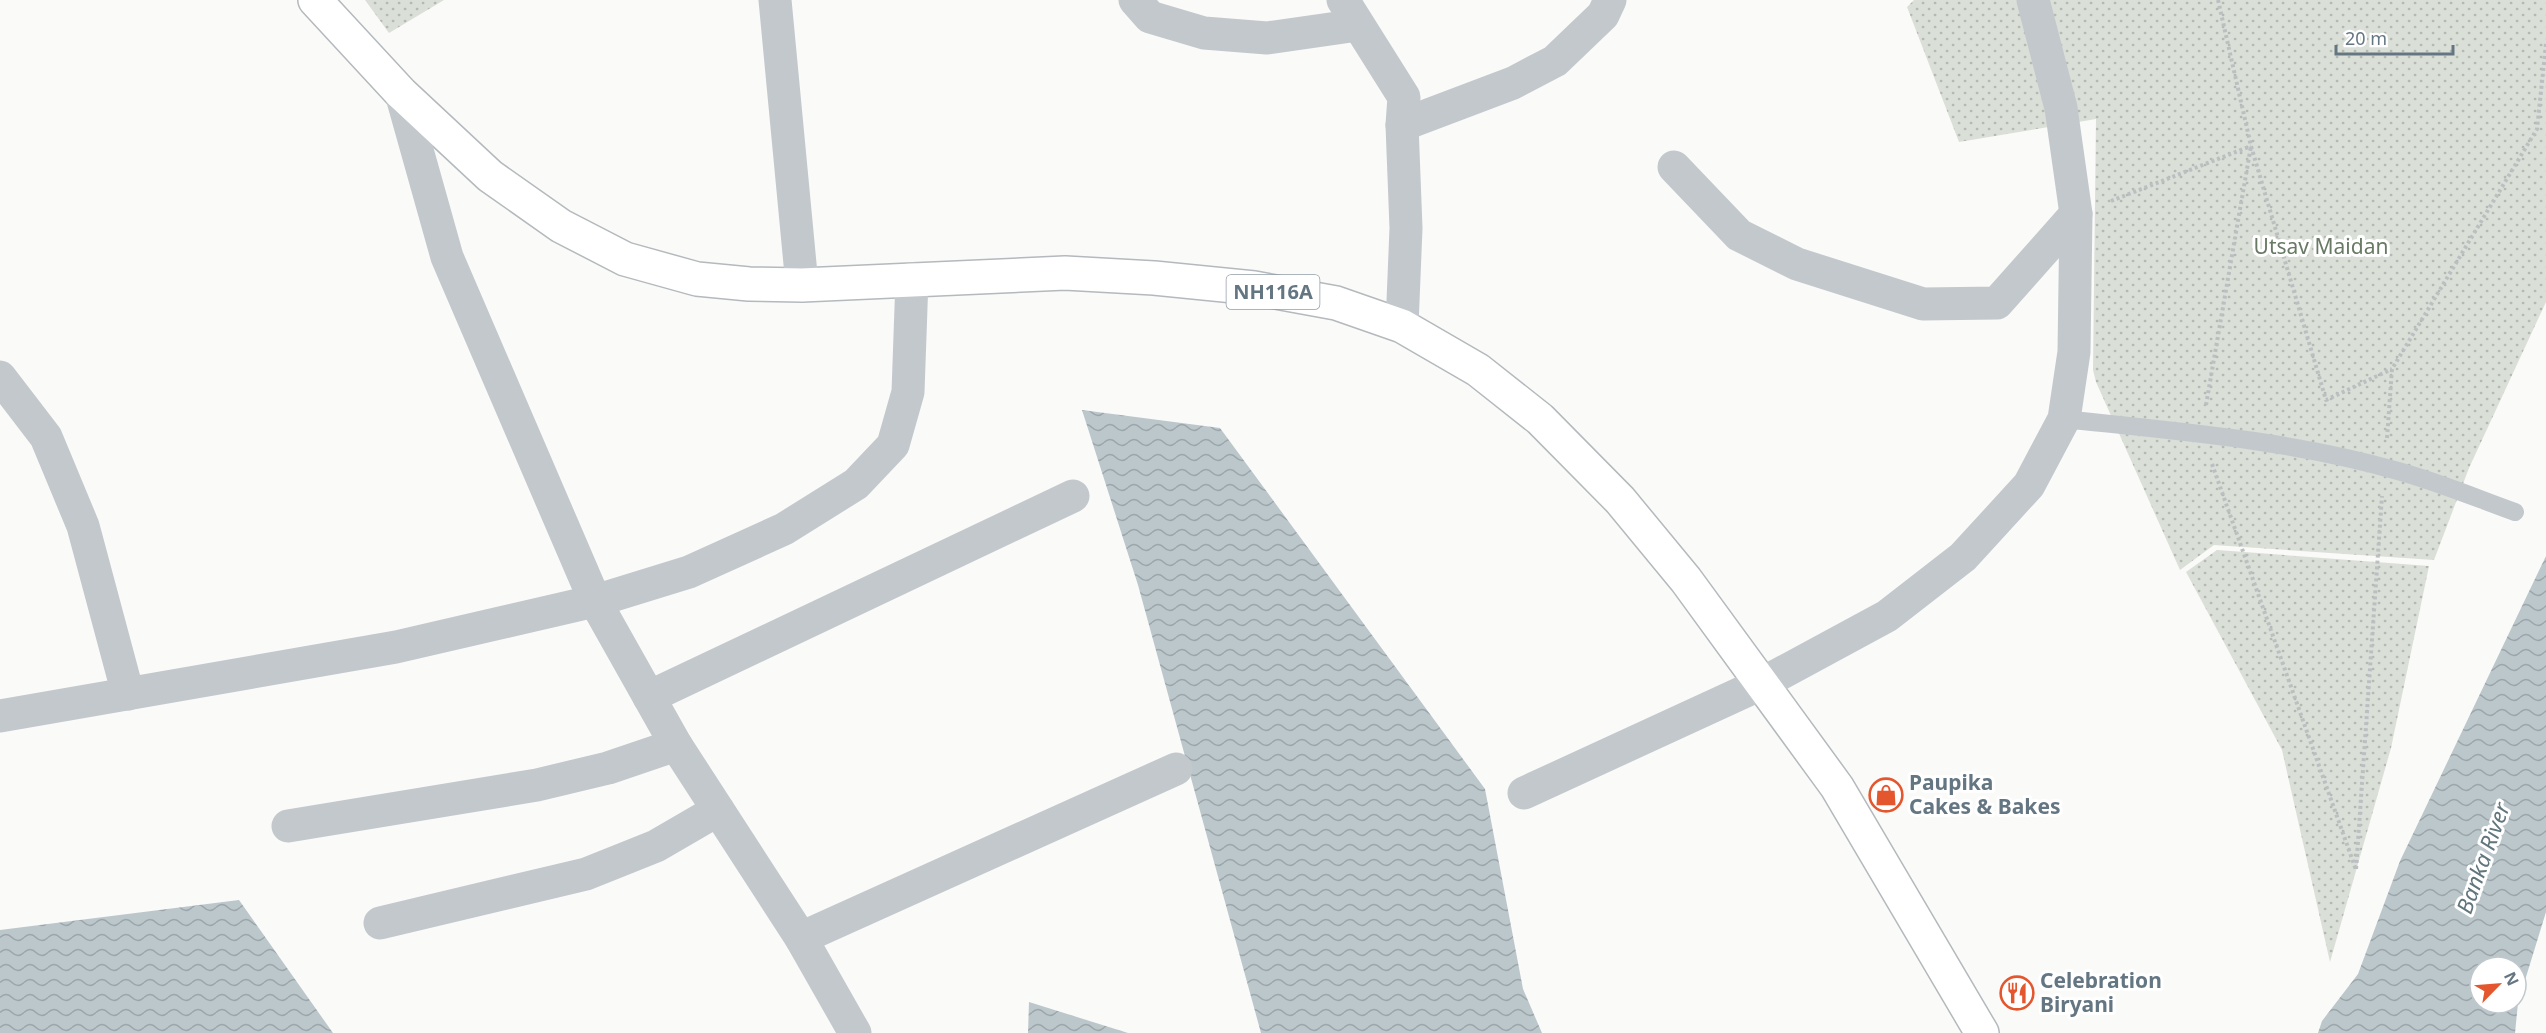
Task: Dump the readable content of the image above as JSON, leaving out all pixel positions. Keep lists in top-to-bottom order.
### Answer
{
  "streets": {
    "highway": ["NH116A"]
  },
  "water": ["Banka River"],
  "parks": ["Utsav Maidan"],
  "places": {
    "shop": ["Paupika Cakes & Bakes"],
    "restaurant": ["Celebration Biryani"]
  },
  "scale_bar": "20 m",
  "north": "top right"
}
